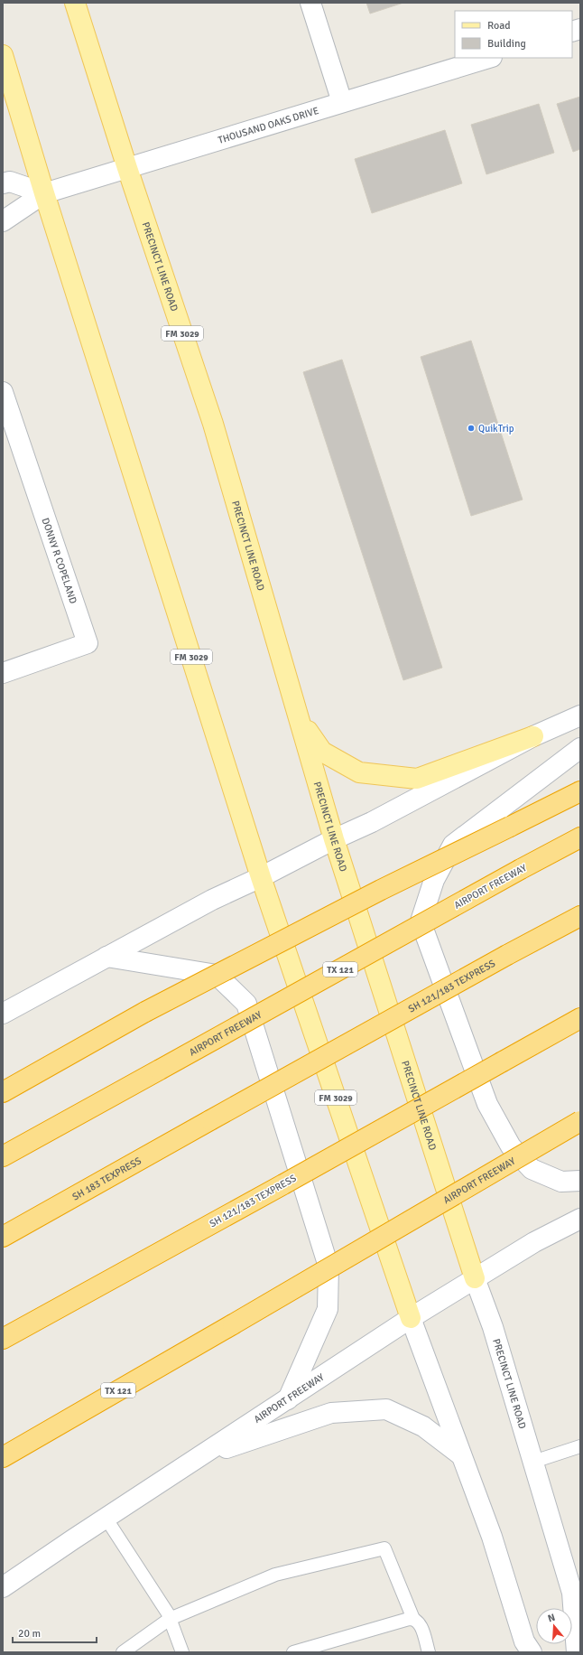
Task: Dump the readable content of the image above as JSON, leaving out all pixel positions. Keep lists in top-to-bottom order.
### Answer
{
  "streets": {
    "highway": [
      "AIRPORT FREEWAY",
      "TX 121",
      "SH 121/183 TEXPRESS",
      "SH 183 TEXPRESS"
    ],
    "main road": [
      "THOUSAND OAKS DRIVE",
      "PRECINCT LINE ROAD",
      "FM 3029",
      "DONNY R COPELAND"
    ]
  },
  "crossings": [
    ["THOUSAND OAKS DRIVE", "PRECINCT LINE ROAD"],
    ["THOUSAND OAKS DRIVE", "FM 3029"],
    ["PRECINCT LINE ROAD", "AIRPORT FREEWAY"],
    ["FM 3029", "AIRPORT FREEWAY"],
    ["SH 121/183 TEXPRESS", "SH 183 TEXPRESS"]
  ],
  "places": ["QuikTrip"],
  "legend": ["Road", "Building"],
  "scale_bar": "20 m",
  "north": "top"
}
